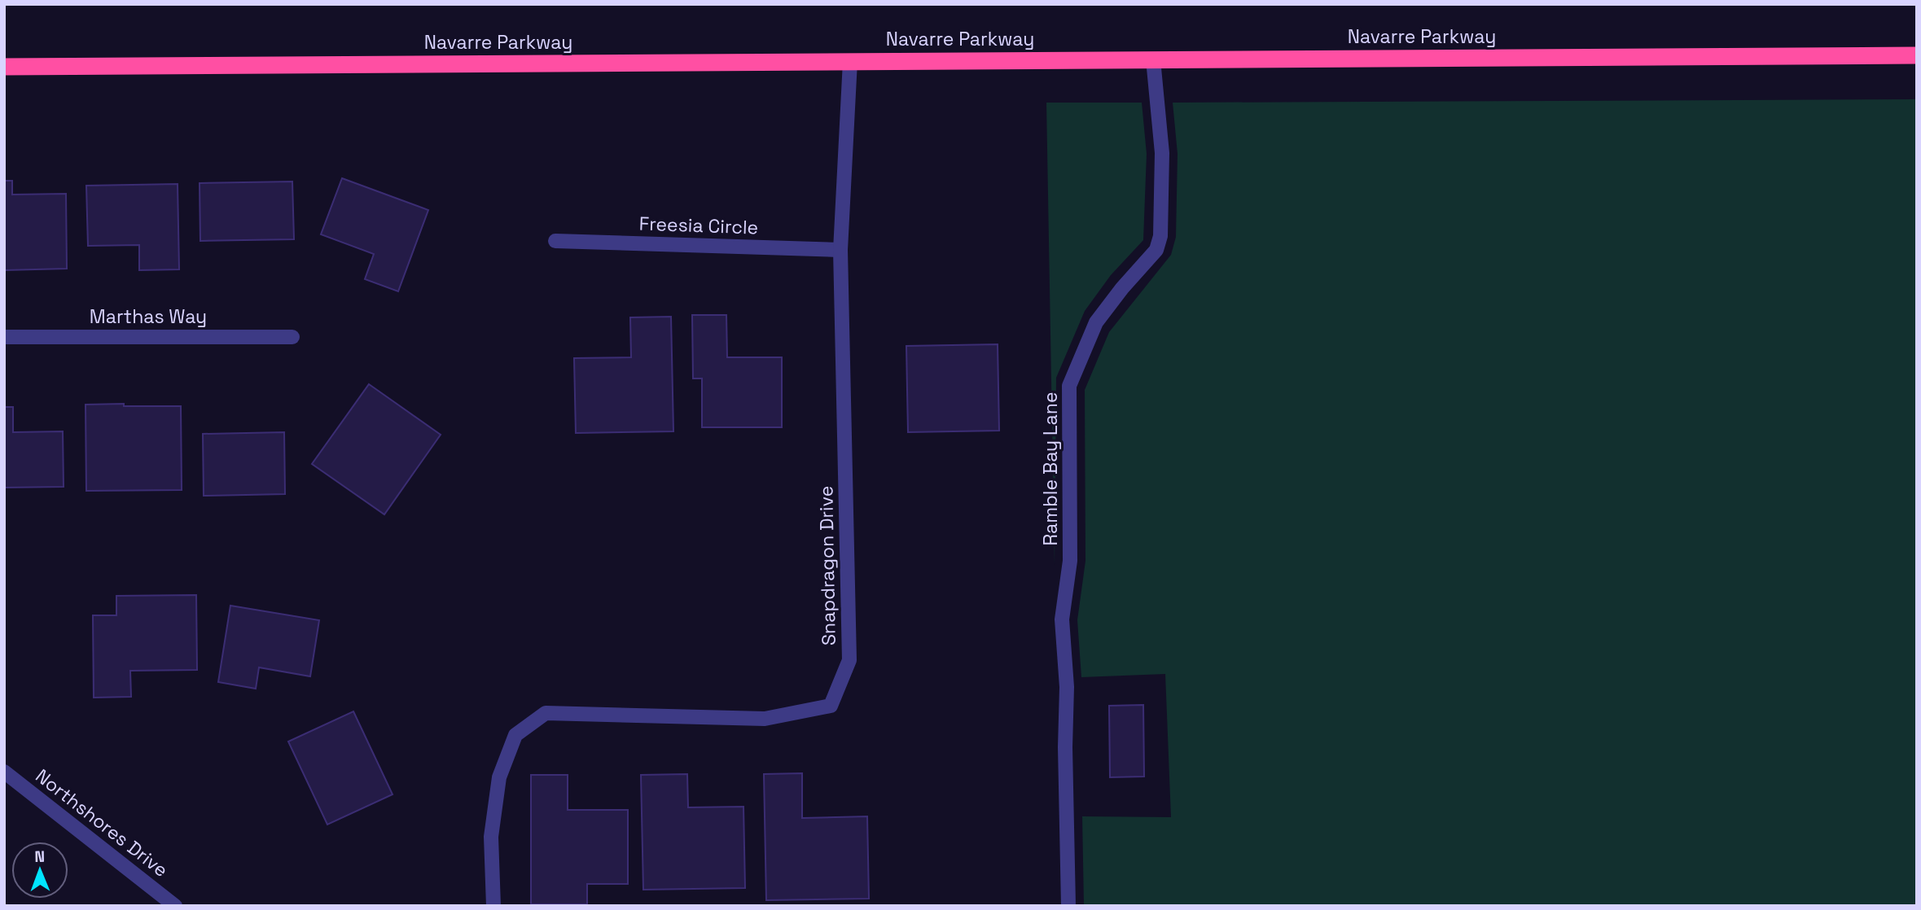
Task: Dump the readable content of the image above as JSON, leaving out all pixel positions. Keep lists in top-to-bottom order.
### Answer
{
  "streets": {
    "highway": ["Navarre Parkway"],
    "street": [
      "Freesia Circle",
      "Marthas Way",
      "Ramble Bay Lane",
      "Snapdragon Drive",
      "Northshores Drive"
    ]
  },
  "crossings": [
    ["Navarre Parkway", "Ramble Bay Lane"],
    ["Navarre Parkway", "Snapdragon Drive"],
    ["Freesia Circle", "Snapdragon Drive"]
  ],
  "north": "top"
}
